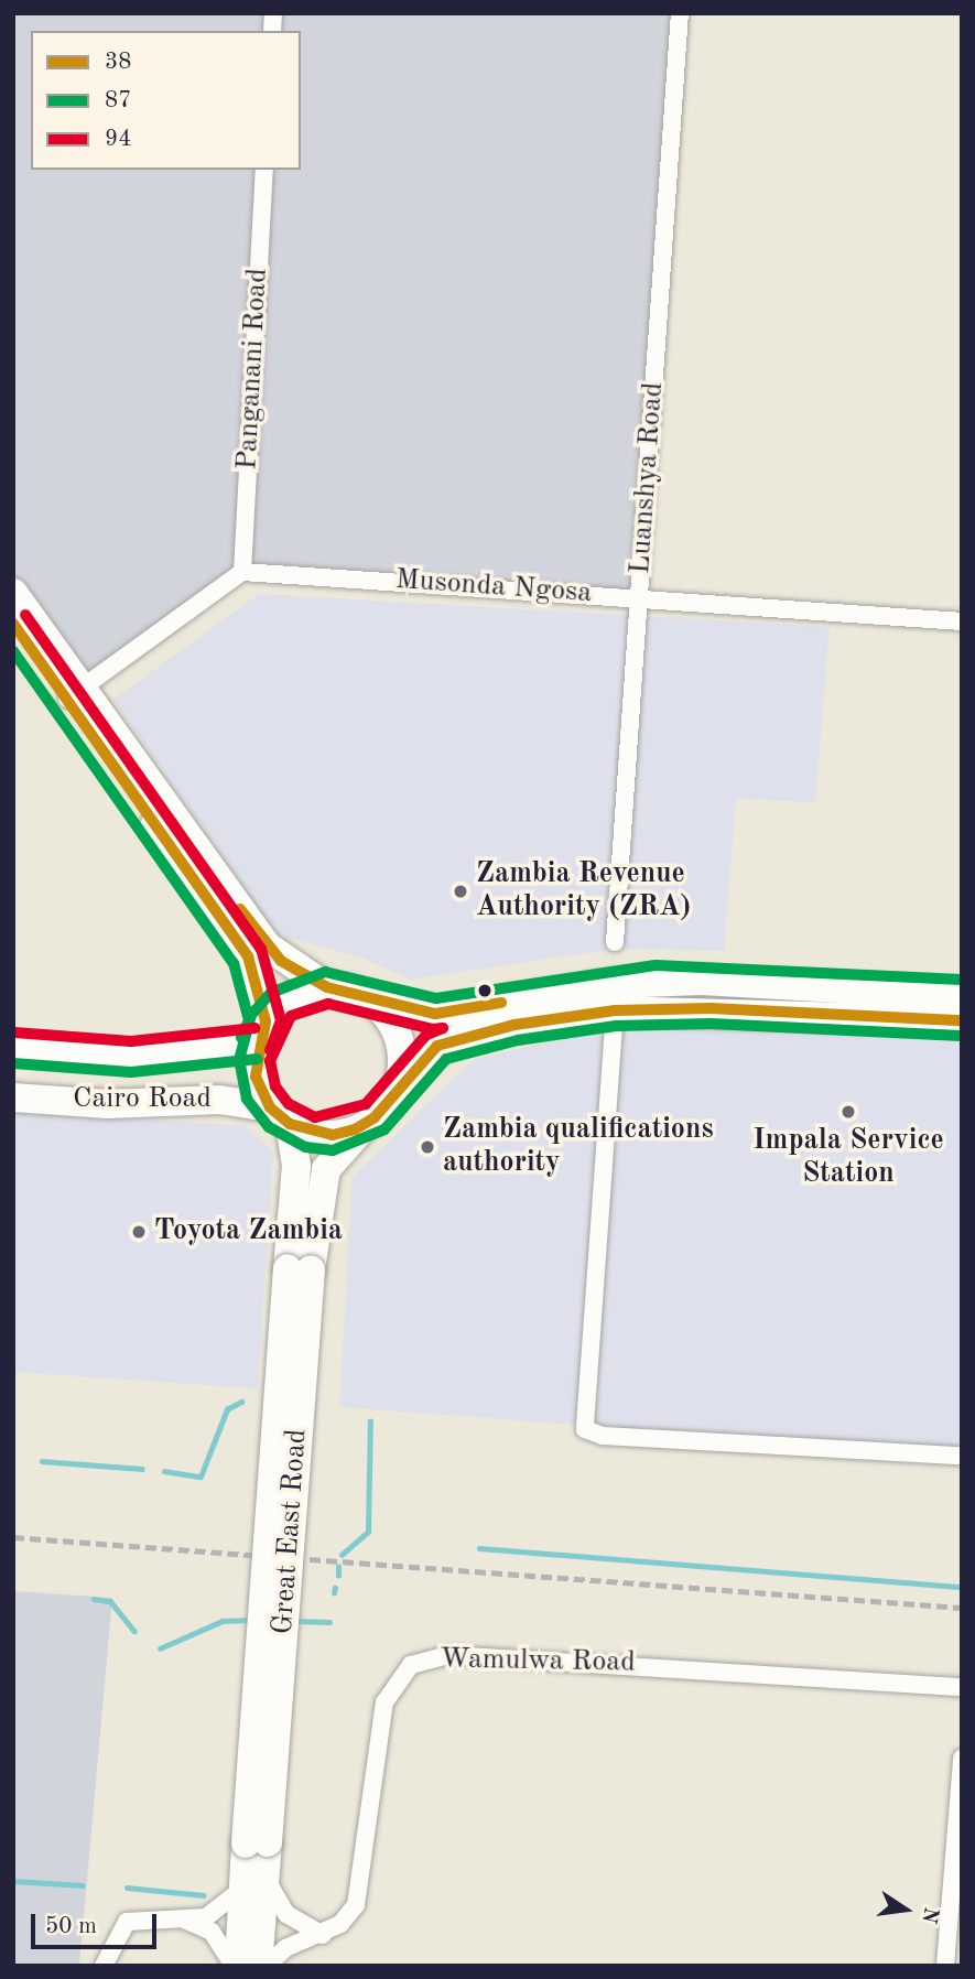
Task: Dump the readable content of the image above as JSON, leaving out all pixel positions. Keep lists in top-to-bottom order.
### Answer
{
  "streets": {
    "main road": ["Cairo Road", "Great East Road"],
    "street": [
      "Panganani Road",
      "Luanshya Road",
      "Musonda Ngosa",
      "Wamulwa Road"
    ]
  },
  "crossings": [
    ["Panganani Road", "Musonda Ngosa"],
    ["Luanshya Road", "Musonda Ngosa"],
    ["Cairo Road", "Great East Road"]
  ],
  "places": [
    "Zambia Revenue Authority (ZRA)",
    "Impala Service Station",
    "Zambia qualifications authority",
    "Toyota Zambia"
  ],
  "lines": ["transit line 94", "transit line 38", "transit line 87"],
  "legend": ["38", "87", "94"],
  "scale_bar": "50 m",
  "north": "right"
}
